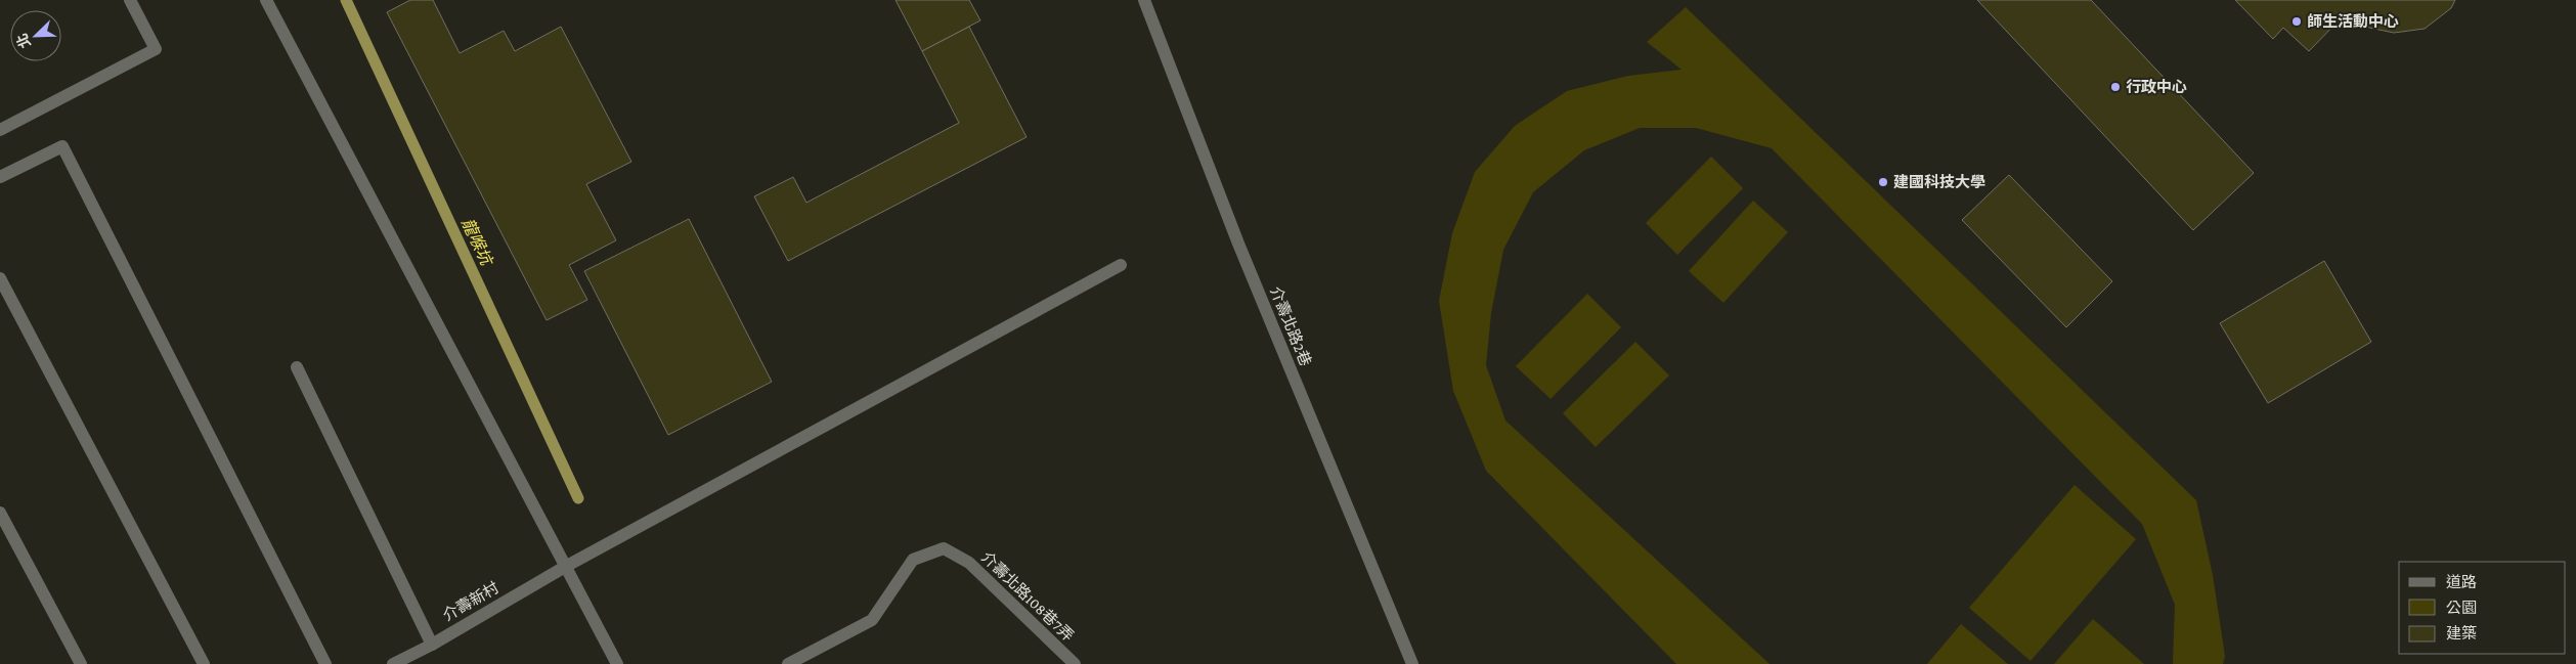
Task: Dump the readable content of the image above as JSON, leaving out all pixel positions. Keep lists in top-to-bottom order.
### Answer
{
  "streets": {
    "street": ["介壽北路2巷", "介壽北路108巷7弄", "介壽新村"]
  },
  "water": ["龍喉坑"],
  "places": ["師生活動中心", "行政中心", "建國科技大學"],
  "legend": ["道路", "公園", "建築"],
  "north": "bottom left"
}
